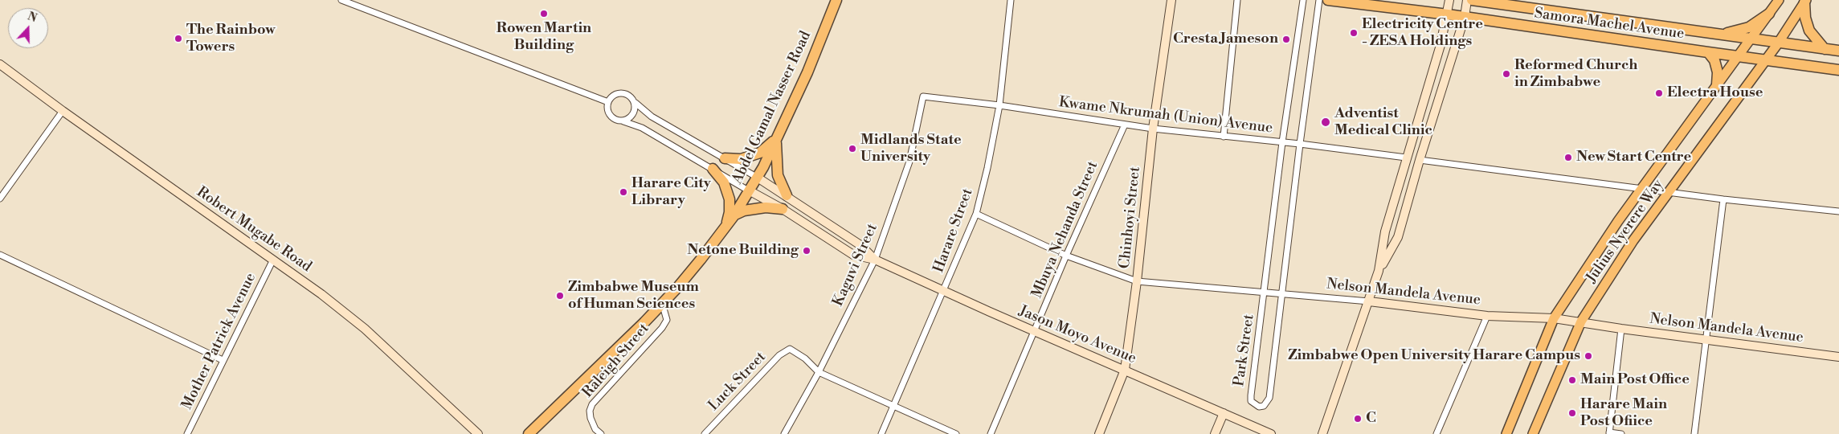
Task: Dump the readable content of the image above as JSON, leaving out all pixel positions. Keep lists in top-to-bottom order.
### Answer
{
  "streets": {
    "highway": ["Samora Machel Avenue", "Abdel Gamal Nasser Road"],
    "main road": ["Julius Nyerere Way"],
    "street": [
      "Kwame Nkrumah (Union) Avenue",
      "Chinhoyi Street",
      "Robert Mugabe Road",
      "Mbuya Nehanda Street",
      "Harare Street",
      "Kaguvi Street",
      "Nelson Mandela Avenue",
      "Jason Moyo Avenue",
      "Mother Patrick Avenue",
      "Park Street",
      "Raleigh Street",
      "Luck Street"
    ]
  },
  "crossings": [
    ["Samora Machel Avenue", "Julius Nyerere Way"],
    ["Abdel Gamal Nasser Road", "Jason Moyo Avenue"],
    ["Abdel Gamal Nasser Road", "Raleigh Street"],
    ["Kwame Nkrumah (Union) Avenue", "Chinhoyi Street"],
    ["Kwame Nkrumah (Union) Avenue", "Mbuya Nehanda Street"],
    ["Kwame Nkrumah (Union) Avenue", "Harare Street"],
    ["Kwame Nkrumah (Union) Avenue", "Kaguvi Street"],
    ["Kwame Nkrumah (Union) Avenue", "Park Street"],
    ["Chinhoyi Street", "Nelson Mandela Avenue"],
    ["Chinhoyi Street", "Jason Moyo Avenue"],
    ["Robert Mugabe Road", "Mother Patrick Avenue"],
    ["Mbuya Nehanda Street", "Nelson Mandela Avenue"],
    ["Mbuya Nehanda Street", "Jason Moyo Avenue"],
    ["Harare Street", "Nelson Mandela Avenue"],
    ["Harare Street", "Jason Moyo Avenue"],
    ["Julius Nyerere Way", "Nelson Mandela Avenue"],
    ["Kaguvi Street", "Jason Moyo Avenue"],
    ["Kaguvi Street", "Luck Street"],
    ["Nelson Mandela Avenue", "Park Street"]
  ],
  "places": [
    "Rowen Martin Building",
    "Electricity Centre - ZESA Holdings",
    "The Rainbow Towers",
    "Cresta Jameson",
    "Reformed Church in Zimbabwe",
    "Electra House",
    "Adventist Medical Clinic",
    "Midlands State University",
    "New Start Centre",
    "Harare City Library",
    "Netone Building",
    "Zimbabwe Museum of Human Sciences",
    "Zimbabwe Open University Harare Campus",
    "Main Post Office",
    "Harare Main Post Ofiice",
    "C"
  ],
  "north": "top"
}
